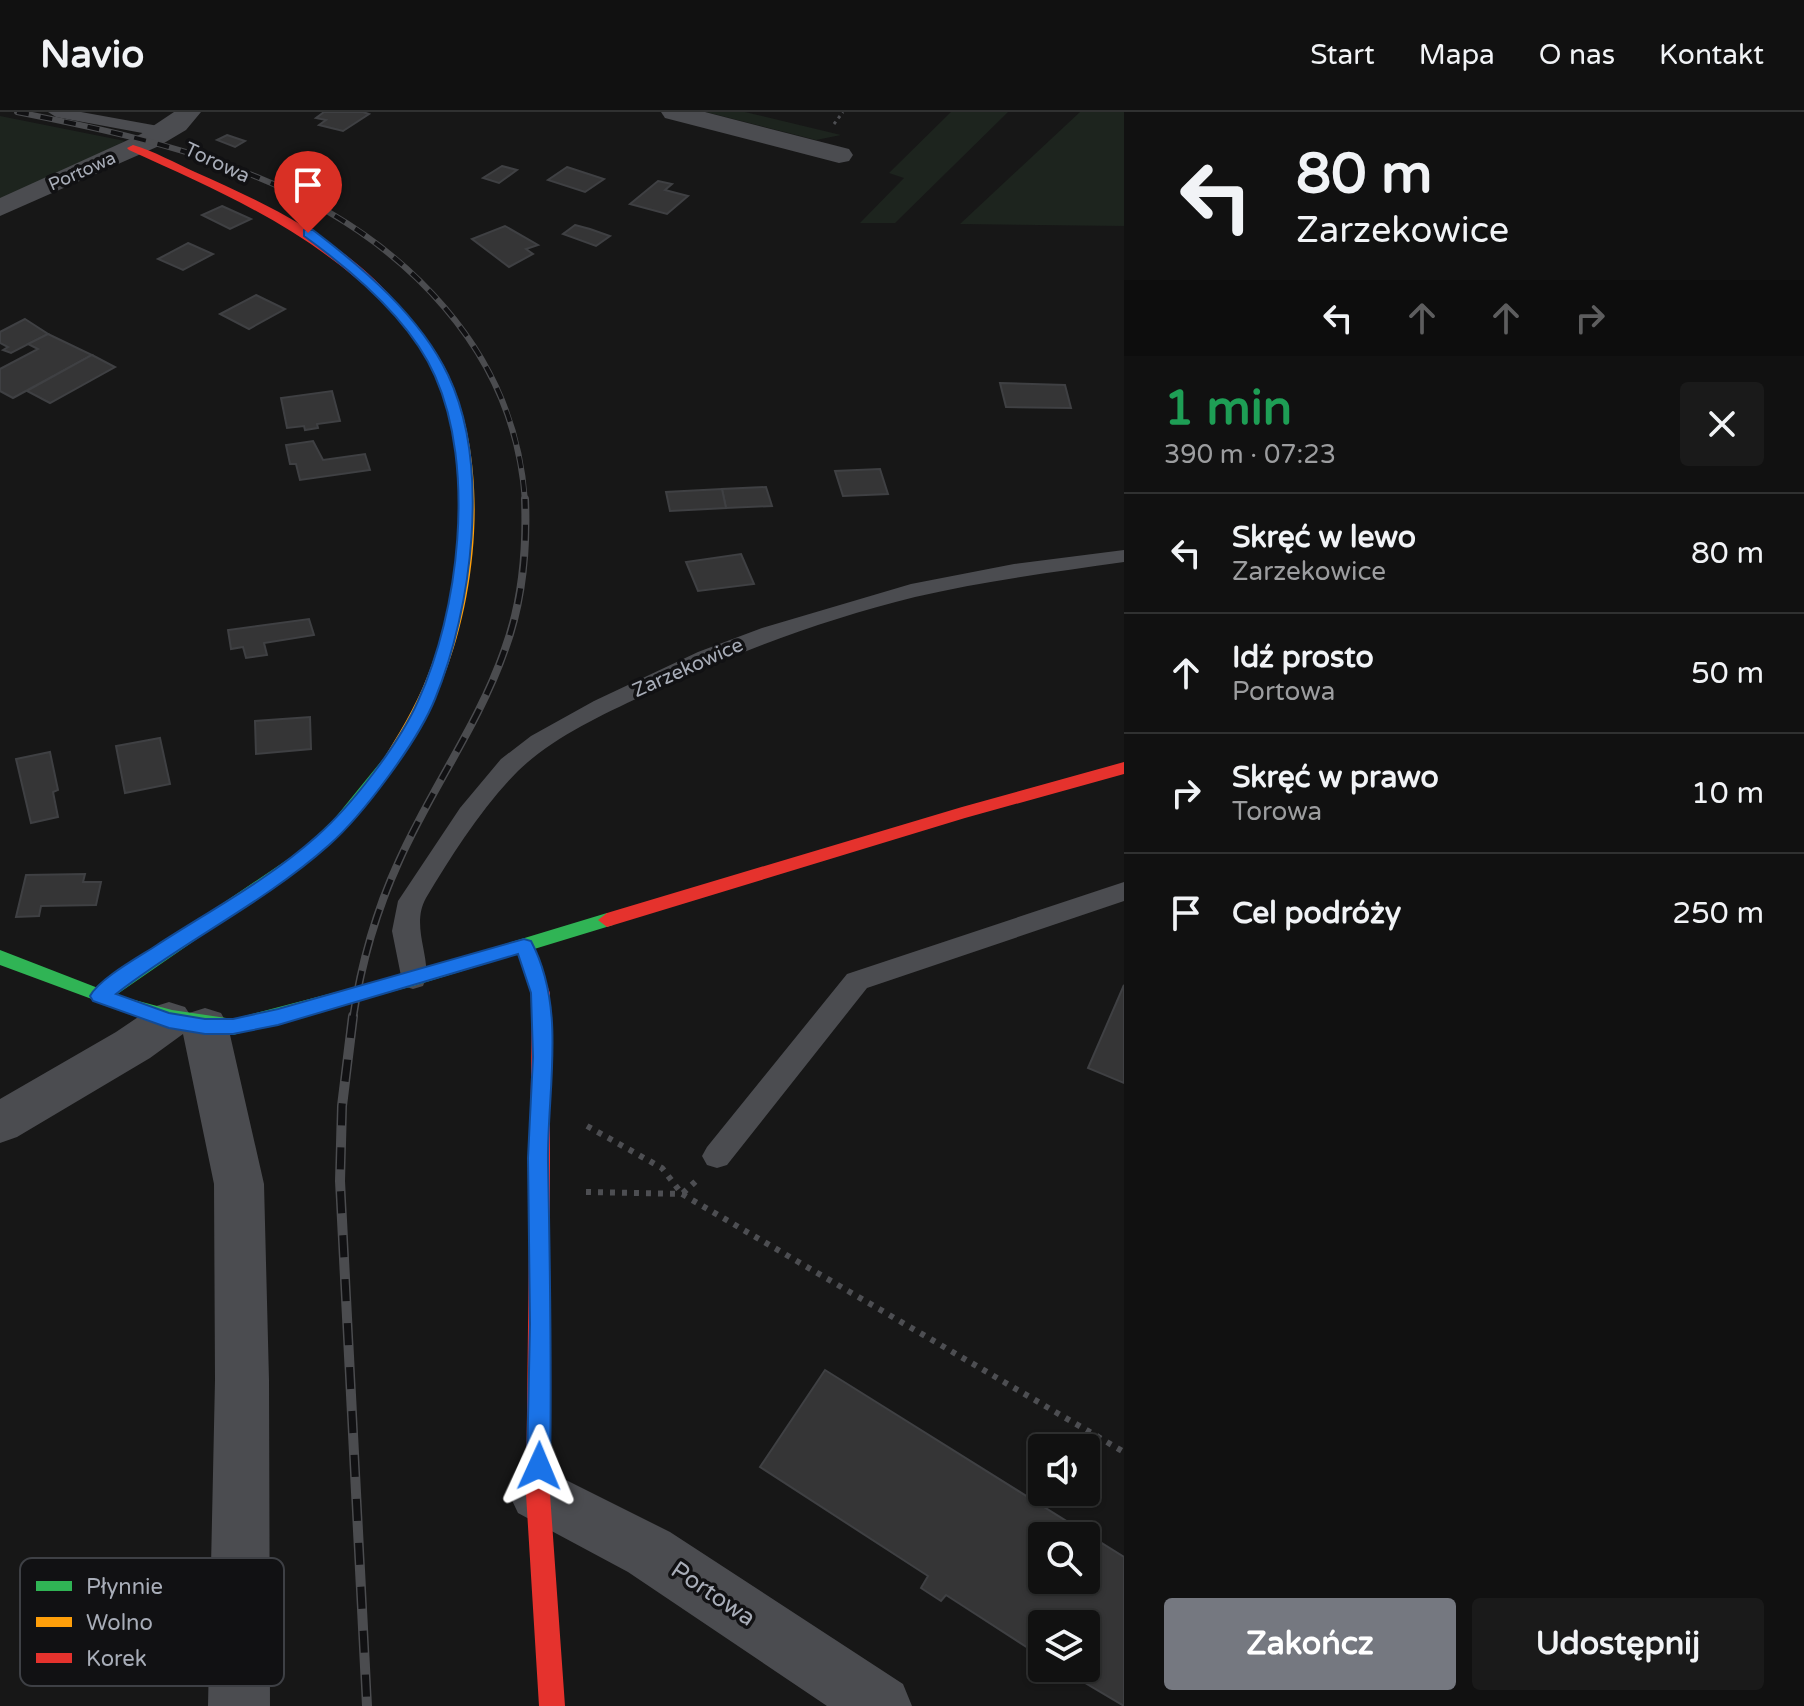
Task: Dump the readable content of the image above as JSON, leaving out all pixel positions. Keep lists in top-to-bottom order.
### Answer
{
  "streets": {
    "street": ["Torowa", "Portowa"],
    "lane": ["Zarzekowice"]
  },
  "crossings": [
    ["Torowa", "Portowa"]
  ],
  "legend": ["Płynnie", "Wolno", "Korek"],
  "page": {
    "header": "Navio",
    "nav": [
      "Start",
      "Mapa",
      "O nas",
      "Kontakt"
    ],
    "turn": ["80 m", "Zarzekowice"],
    "heading": ["1 min", "390 m · 07:23"],
    "list": [
      {
        "name": "Skręć w lewo",
        "note": "Zarzekowice",
        "value": "80 m"
      },
      {
        "name": "Idź prosto",
        "note": "Portowa",
        "value": "50 m"
      },
      {
        "name": "Skręć w prawo",
        "note": "Torowa",
        "value": "10 m"
      },
      {
        "name": "Cel podróży",
        "value": "250 m"
      }
    ],
    "buttons": ["Zakończ", "Udostępnij"]
  }
}
